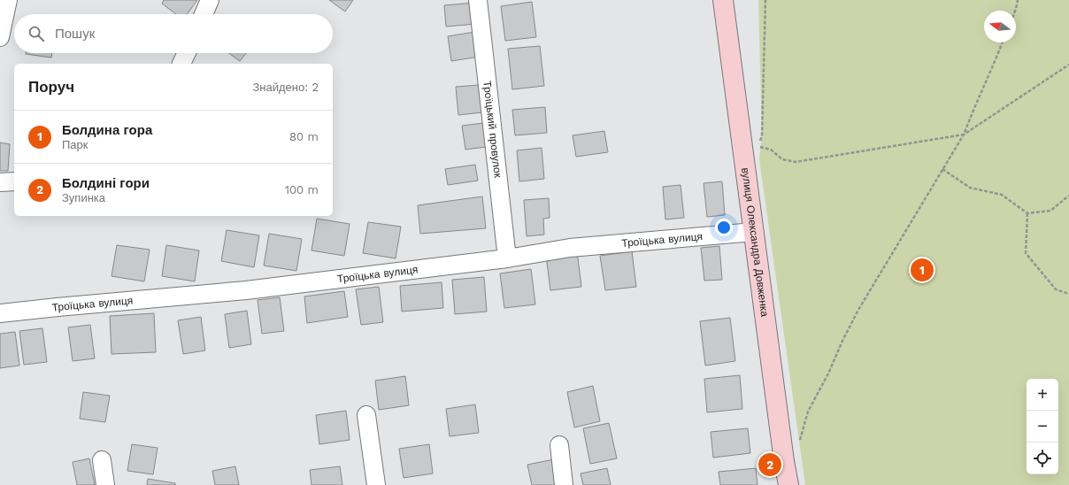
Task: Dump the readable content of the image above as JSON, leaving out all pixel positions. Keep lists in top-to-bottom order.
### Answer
{
  "streets": {
    "main road": ["вулиця Олександра Довженка"],
    "street": ["Троїцький провулок", "Троїцька вулиця"]
  },
  "crossings": [
    ["Троїцький провулок", "Троїцька вулиця"],
    ["Троїцька вулиця", "вулиця Олександра Довженка"]
  ],
  "north": "left",
  "page": {
    "search": "Пошук",
    "heading": ["Поруч", "Знайдено: 2"],
    "list": [
      {
        "mark": "1",
        "name": "Болдина гора",
        "note": "Парк",
        "value": "80 m"
      },
      {
        "mark": "2",
        "name": "Болдині гори",
        "note": "Зупинка",
        "value": "100 m"
      }
    ],
    "pins": ["1", "2"],
    "map_buttons": ["+", "−"]
  }
}
